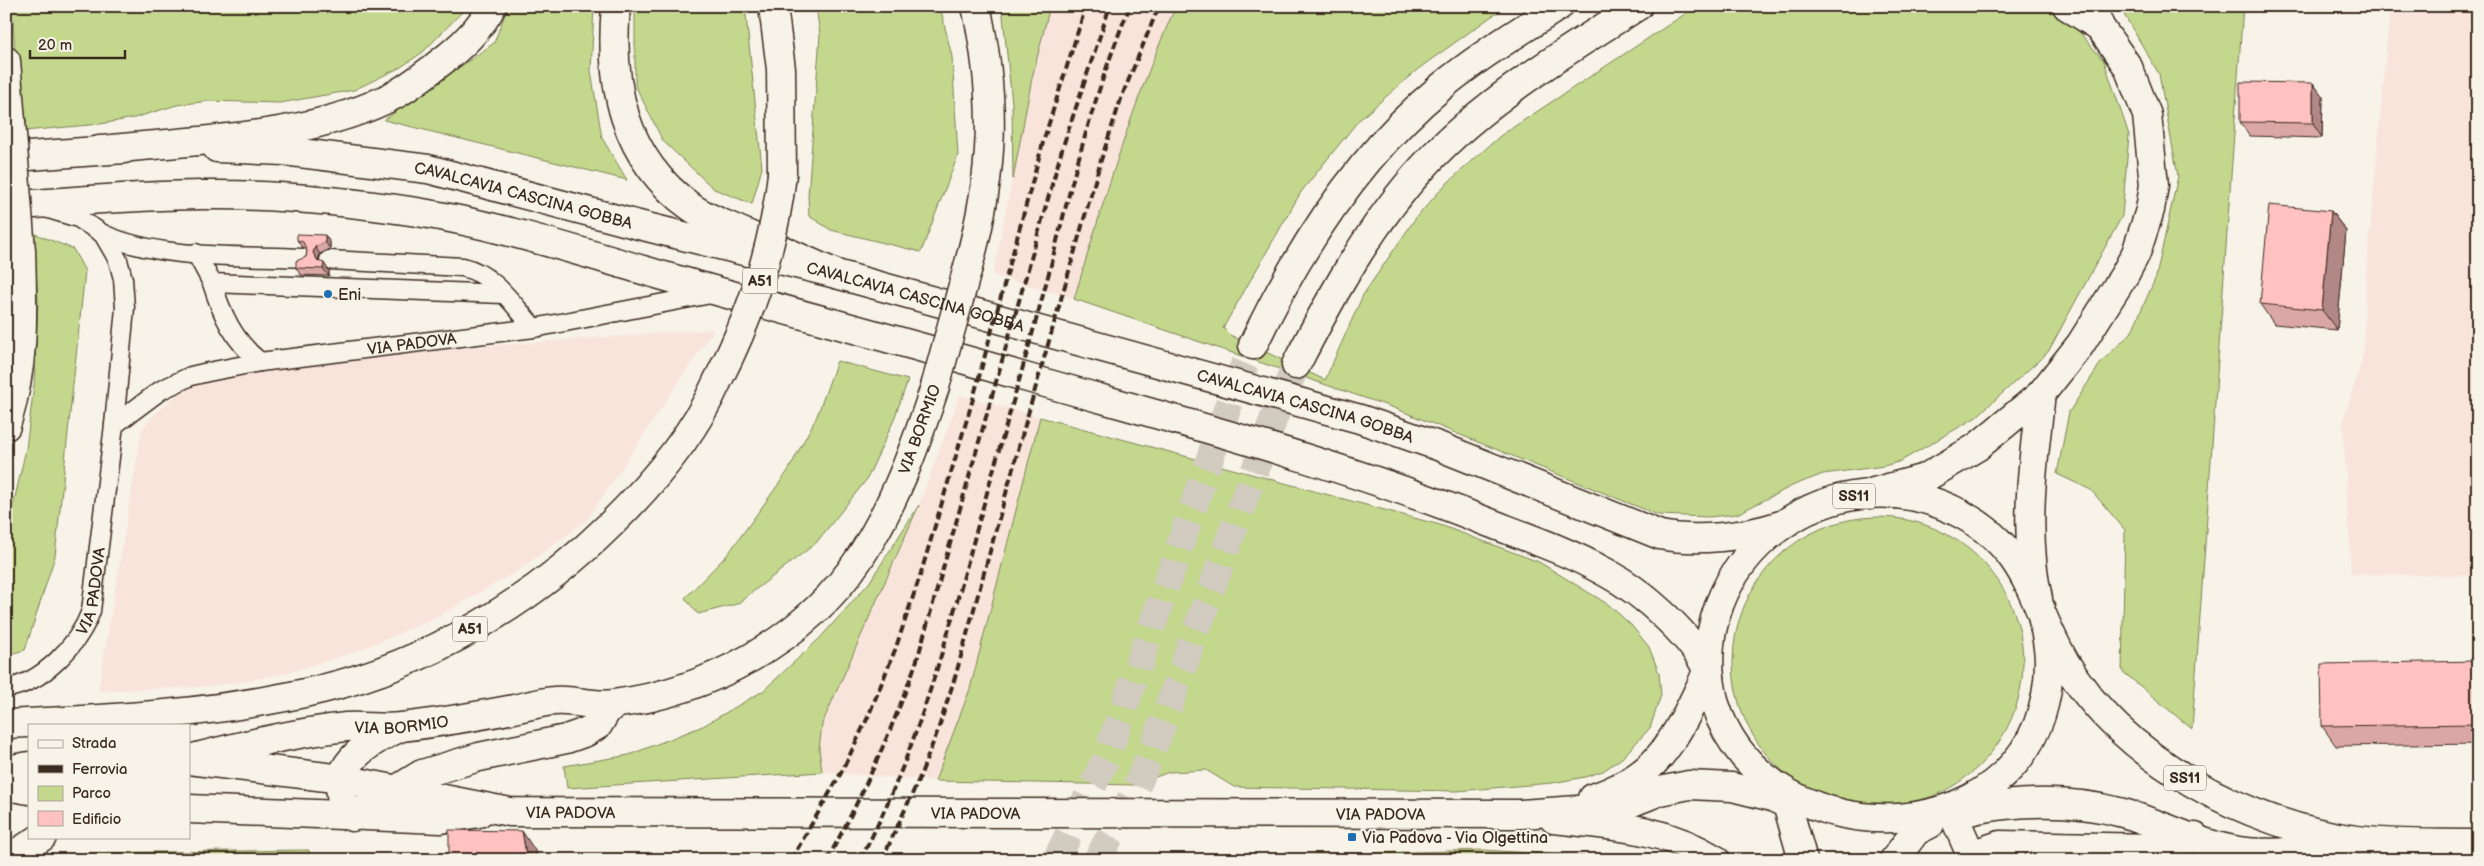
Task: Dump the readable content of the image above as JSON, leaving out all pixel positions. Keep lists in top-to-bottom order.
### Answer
{
  "streets": {
    "main road": [
      "CAVALCAVIA CASCINA GOBBA",
      "A51",
      "VIA PADOVA",
      "VIA BORMIO",
      "SS11"
    ]
  },
  "crossings": [
    ["CAVALCAVIA CASCINA GOBBA", "SS11"],
    ["VIA PADOVA", "SS11"]
  ],
  "places": {
    "other": ["Eni"],
    "transit": ["Via Padova - Via Olgettina"]
  },
  "legend": [
    "Strada",
    "Ferrovia",
    "Parco",
    "Edificio"
  ],
  "scale_bar": "20 m"
}
